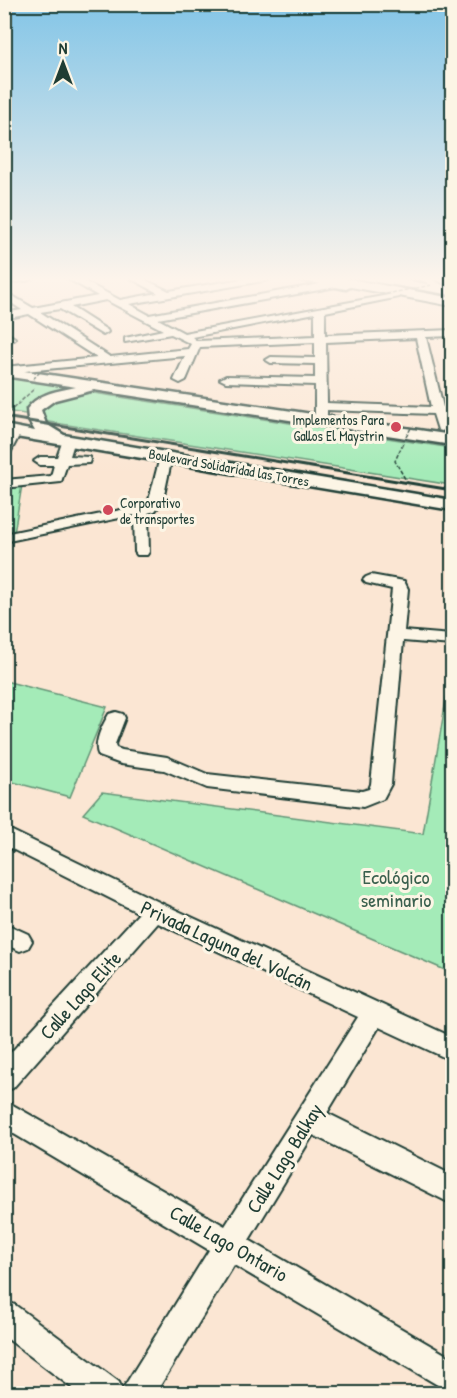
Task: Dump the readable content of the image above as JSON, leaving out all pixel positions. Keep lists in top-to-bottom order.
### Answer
{
  "streets": {
    "main road": ["Boulevard Solidaridad las Torres"],
    "street": [
      "Privada Laguna del Volcán",
      "Calle Lago Elite",
      "Calle Lago Balkay",
      "Calle Lago Ontario"
    ]
  },
  "crossings": [
    ["Privada Laguna del Volcán", "Calle Lago Elite"],
    ["Privada Laguna del Volcán", "Calle Lago Balkay"],
    ["Calle Lago Balkay", "Calle Lago Ontario"]
  ],
  "parks": ["Ecológico seminario"],
  "places": ["Implementos Para Gallos El Maystrin", "Corporativo de transportes"],
  "north": "top"
}
